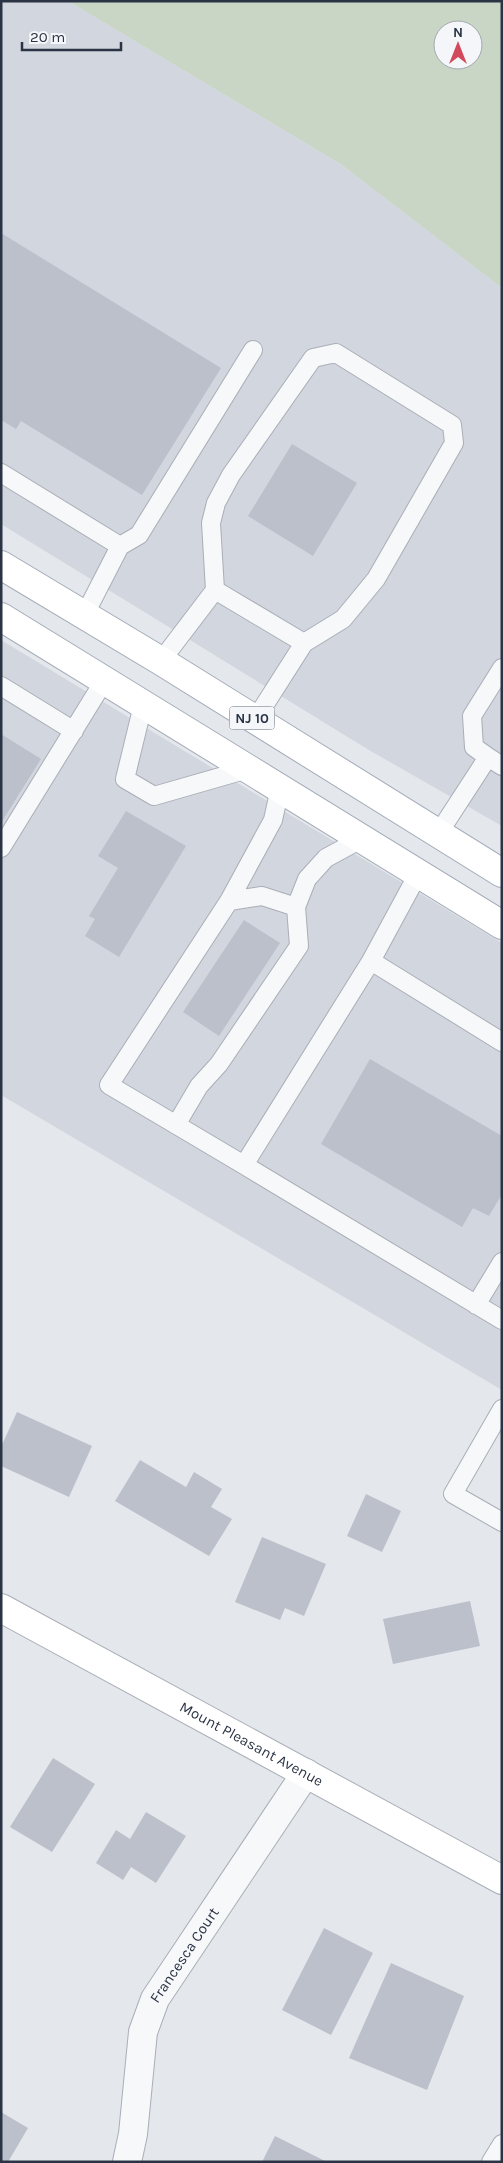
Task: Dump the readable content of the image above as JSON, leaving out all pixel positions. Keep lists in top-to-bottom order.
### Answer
{
  "streets": {
    "main road": ["NJ 10", "Mount Pleasant Avenue"],
    "street": ["Francesca Court"]
  },
  "crossings": [
    ["Mount Pleasant Avenue", "Francesca Court"]
  ],
  "scale_bar": "20 m",
  "north": "top"
}
